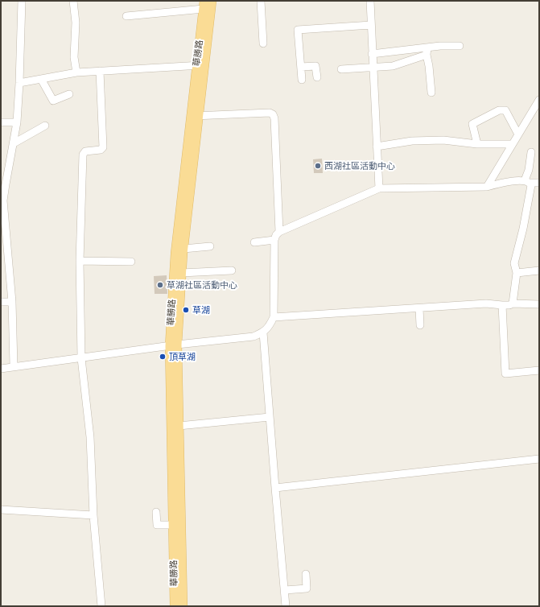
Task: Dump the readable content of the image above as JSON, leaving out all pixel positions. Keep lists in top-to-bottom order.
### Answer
{
  "streets": {
    "main road": ["華勝路"]
  },
  "places": [
    "西湖社區活動中心",
    "草湖社區活動中心",
    "草湖",
    "頂草湖"
  ]
}
